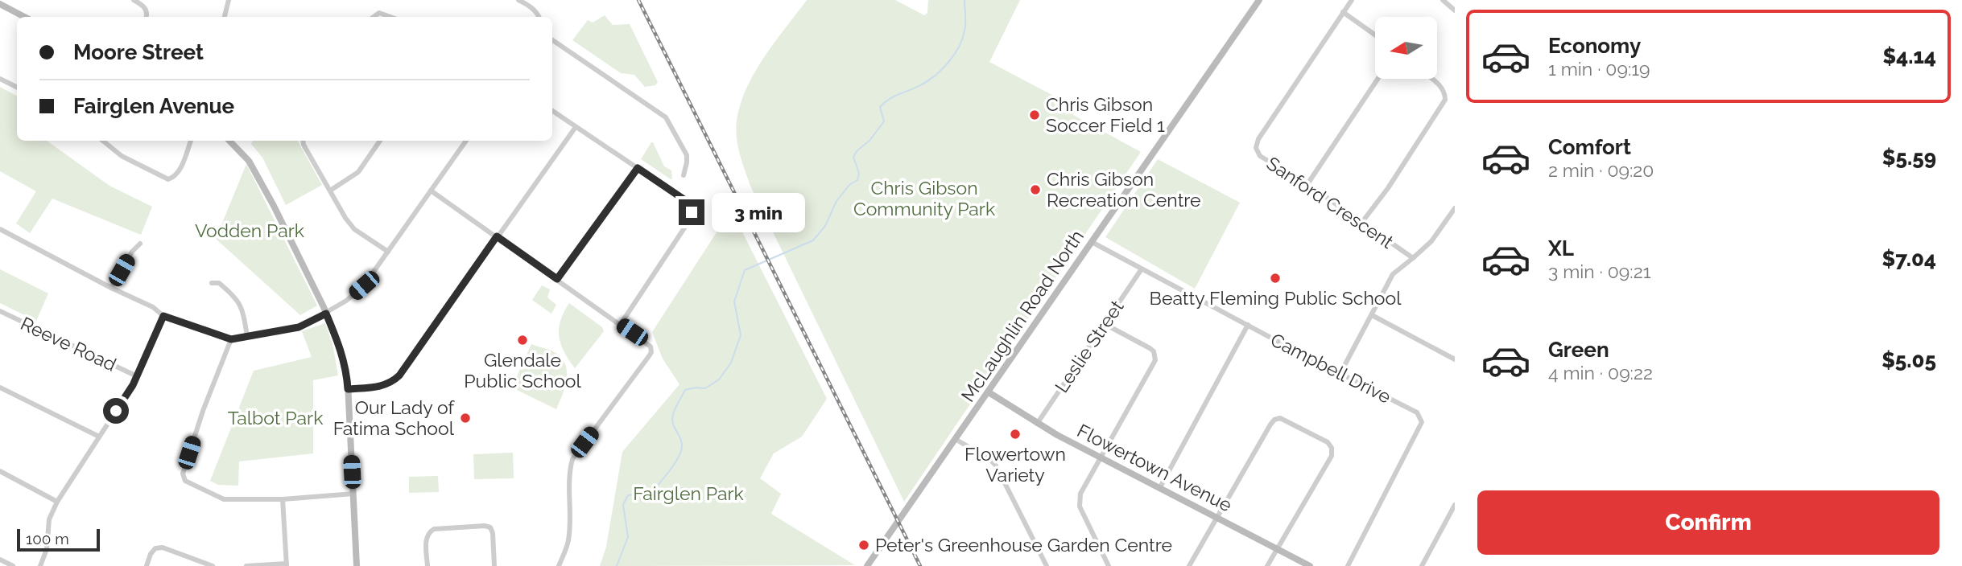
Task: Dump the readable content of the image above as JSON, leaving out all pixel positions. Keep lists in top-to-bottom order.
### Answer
{
  "streets": {
    "street": [
      "Sanford Crescent",
      "McLaughlin Road North",
      "Reeve Road",
      "Leslie Street",
      "Campbell Drive",
      "Flowertown Avenue"
    ]
  },
  "crossings": [
    ["McLaughlin Road North", "Campbell Drive"],
    ["McLaughlin Road North", "Flowertown Avenue"],
    ["Leslie Street", "Campbell Drive"],
    ["Leslie Street", "Flowertown Avenue"]
  ],
  "parks": [
    "Chris Gibson Community Park",
    "Vodden Park",
    "Talbot Park",
    "Fairglen Park"
  ],
  "places": [
    "Chris Gibson Soccer Field 1",
    "Chris Gibson Recreation Centre",
    "Beatty Fleming Public School",
    "Glendale Public School",
    "Our Lady of Fatima School",
    "Flowertown Variety",
    "Peter's Greenhouse Garden Centre"
  ],
  "scale_bar": "100 m",
  "north": "left",
  "page": {
    "list": [
      {
        "name": "Economy",
        "note": "1 min · 09:19",
        "value": "$4.14"
      },
      {
        "name": "Comfort",
        "note": "2 min · 09:20",
        "value": "$5.59"
      },
      {
        "name": "XL",
        "note": "3 min · 09:21",
        "value": "$7.04"
      },
      {
        "name": "Green",
        "note": "4 min · 09:22",
        "value": "$5.05"
      }
    ],
    "banner": ["Moore Street", "Fairglen Avenue"],
    "bubble": "3 min",
    "buttons": "Confirm",
    "scale": "100 m"
  }
}
